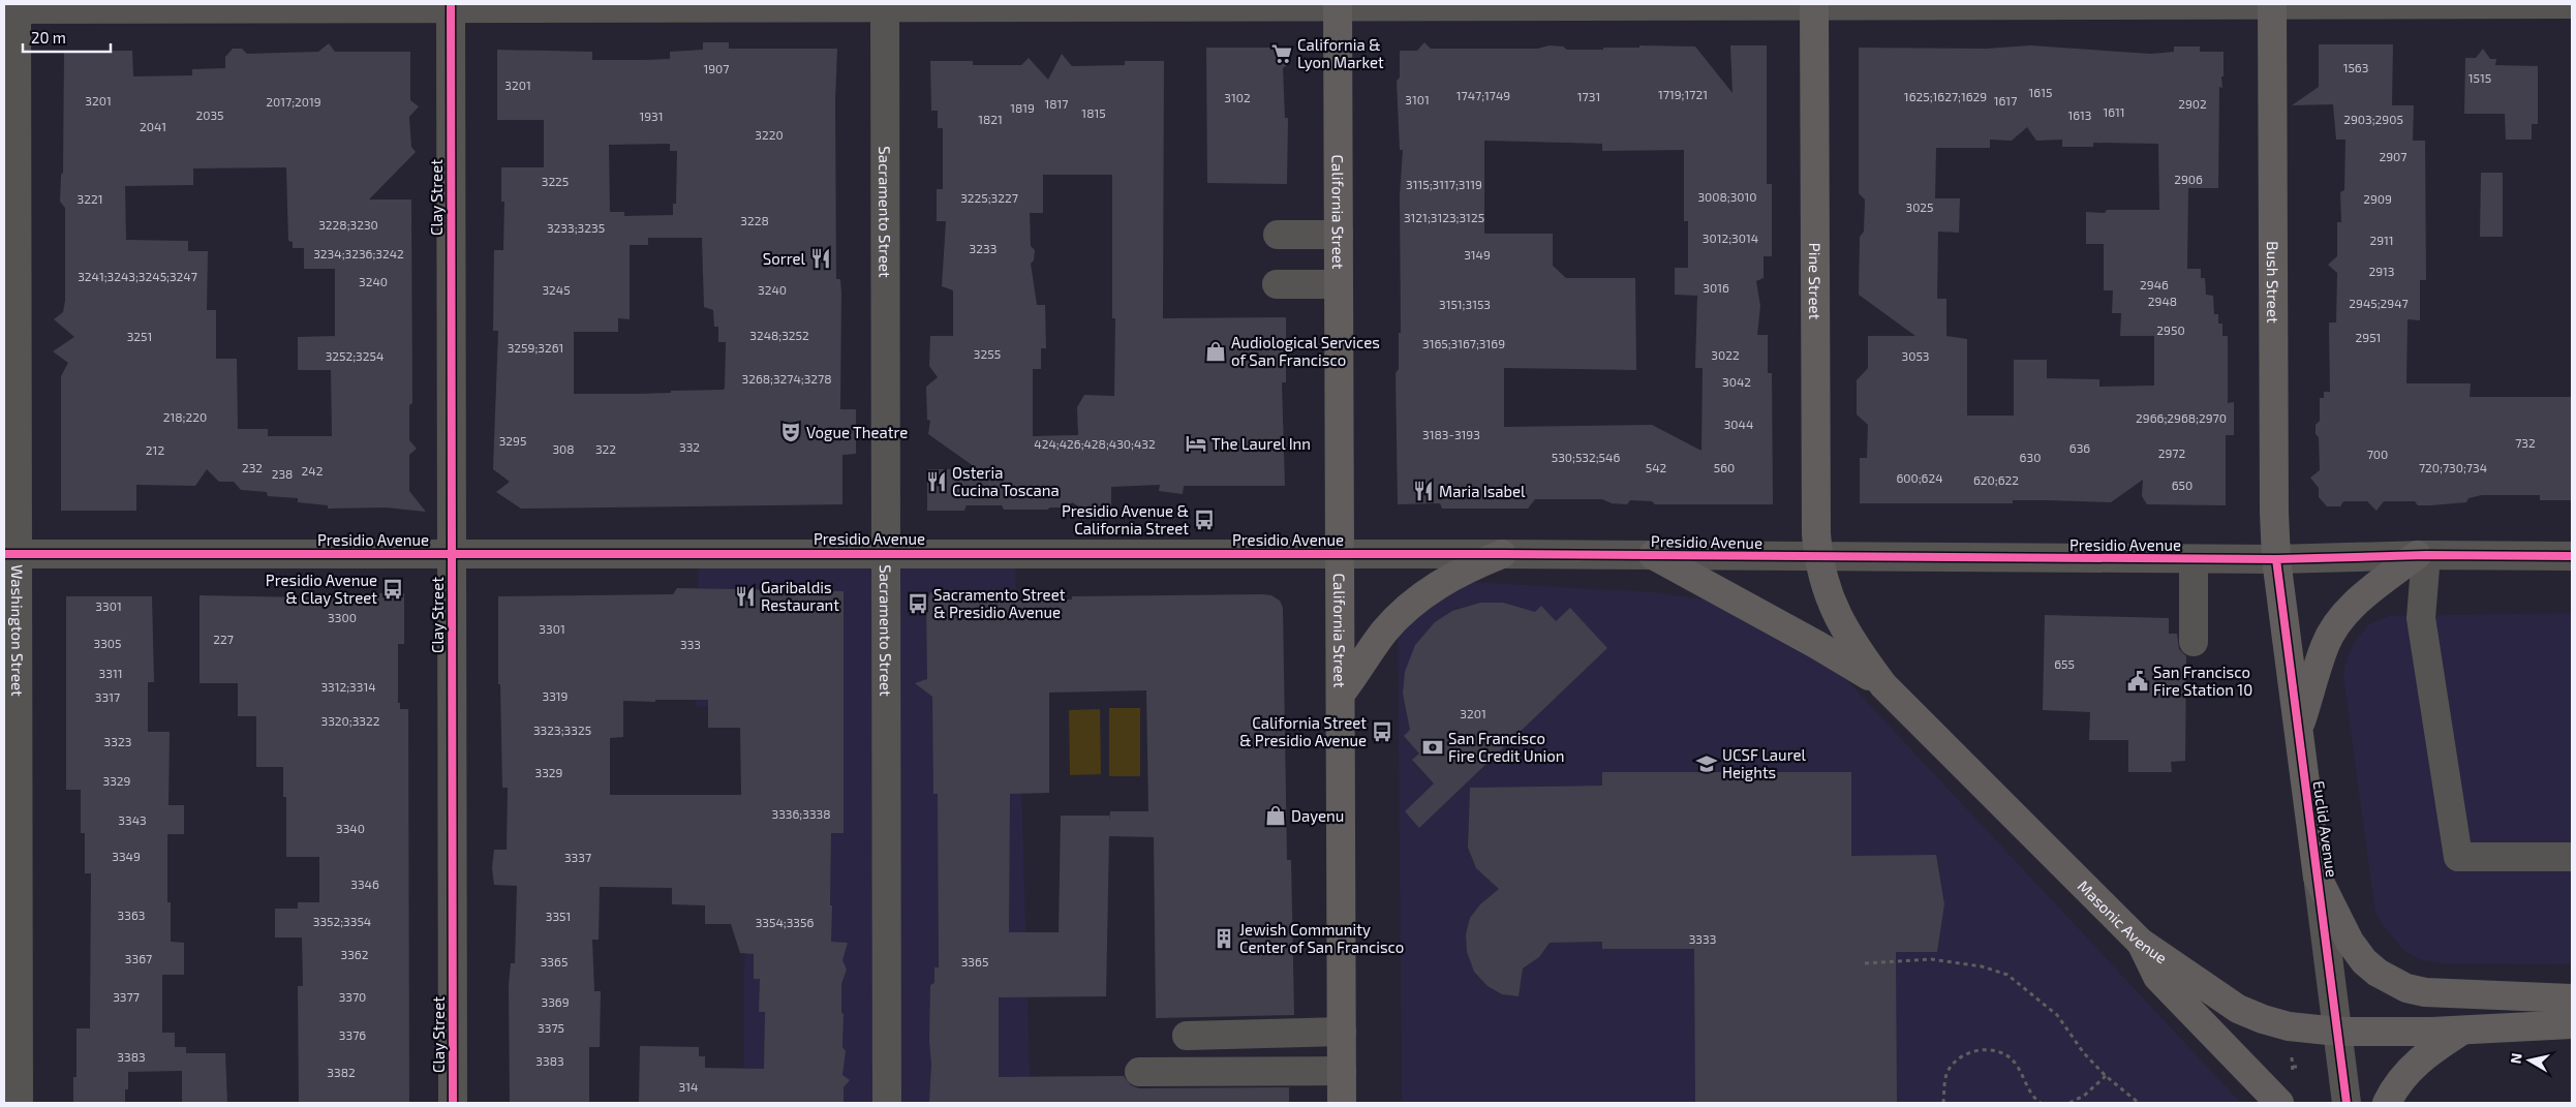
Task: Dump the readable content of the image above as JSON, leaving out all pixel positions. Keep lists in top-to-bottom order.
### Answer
{
  "streets": {
    "main road": [
      "California Street",
      "Pine Street",
      "Bush Street",
      "Euclid Avenue",
      "Masonic Avenue"
    ],
    "street": [
      "Clay Street",
      "Sacramento Street",
      "Presidio Avenue",
      "Washington Street"
    ]
  },
  "crossings": [
    ["Clay Street", "Presidio Avenue"],
    ["Sacramento Street", "Presidio Avenue"],
    ["California Street", "Presidio Avenue"],
    ["Pine Street", "Presidio Avenue"],
    ["Pine Street", "Masonic Avenue"],
    ["Bush Street", "Presidio Avenue"],
    ["Bush Street", "Euclid Avenue"],
    ["Presidio Avenue", "Washington Street"],
    ["Presidio Avenue", "Euclid Avenue"],
    ["Presidio Avenue", "Masonic Avenue"],
    ["Euclid Avenue", "Masonic Avenue"]
  ],
  "places": {
    "supermarket": ["California & Lyon Market"],
    "restaurant": [
      "Sorrel",
      "Osteria Cucina Toscana",
      "Maria Isabel",
      "Garibaldis Restaurant"
    ],
    "shop": ["Audiological Services of San Francisco", "Dayenu"],
    "theatre": ["Vogue Theatre"],
    "hotel": ["The Laurel Inn"],
    "bus stop": [
      "Presidio Avenue & California Street",
      "Presidio Avenue & Clay Street",
      "Sacramento Street & Presidio Avenue",
      "California Street & Presidio Avenue"
    ],
    "public building": ["San Francisco Fire Station 10"],
    "bank": ["San Francisco Fire Credit Union"],
    "school or university": ["UCSF Laurel Heights"],
    "building": ["Jewish Community Center of San Francisco"]
  },
  "house_numbers": [
    "1563",
    "1907",
    "1515",
    "3201",
    "1615",
    "1719;1721",
    "1747;1749",
    "1731",
    "1625;1627;1629",
    "3102",
    "3101",
    "3201",
    "1617",
    "2017;2019",
    "1817",
    "2902",
    "1819",
    "1611",
    "1815",
    "2035",
    "1613",
    "1931",
    "1821",
    "2903;2905",
    "2041",
    "3220",
    "2907",
    "2906",
    "3225",
    "3115;3117;3119",
    "3008;3010",
    "3225;3227",
    "3221",
    "2909",
    "3025",
    "3121;3123;3125",
    "3228",
    "3228;3230",
    "3233;3235",
    "3012;3014",
    "2911",
    "3233",
    "3234;3236;3242",
    "3149",
    "2913",
    "3241;3243;3245;3247",
    "3240",
    "2946",
    "3016",
    "3245",
    "3240",
    "2948",
    "2945;2947",
    "3151;3153",
    "2950",
    "3248;3252",
    "3251",
    "2951",
    "3165;3167;3169",
    "3259;3261",
    "3255",
    "3022",
    "3252;3254",
    "3053",
    "3268;3274;3278",
    "3042",
    "218;220",
    "2966;2968;2970",
    "3044",
    "3183-3193",
    "3295",
    "732",
    "424;426;428;430;432",
    "332",
    "636",
    "308",
    "322",
    "212",
    "2972",
    "700",
    "530;532;546",
    "630",
    "232",
    "542",
    "560",
    "720;730;734",
    "242",
    "238",
    "600;624",
    "620;622",
    "650",
    "3301",
    "3300",
    "3301",
    "227",
    "3305",
    "333",
    "655",
    "3311",
    "3312;3314",
    "3319",
    "3317",
    "3201",
    "3320;3322",
    "3323;3325",
    "3323",
    "3329",
    "3329",
    "3336;3338",
    "3343",
    "3340",
    "3349",
    "3337",
    "3346",
    "3363",
    "3351",
    "3352;3354",
    "3354;3356",
    "3333",
    "3362",
    "3367",
    "3365",
    "3365",
    "3377",
    "3370",
    "3369",
    "3375",
    "3376",
    "3383",
    "3383",
    "3382",
    "314"
  ],
  "scale_bar": "20 m",
  "north": "left"
}
